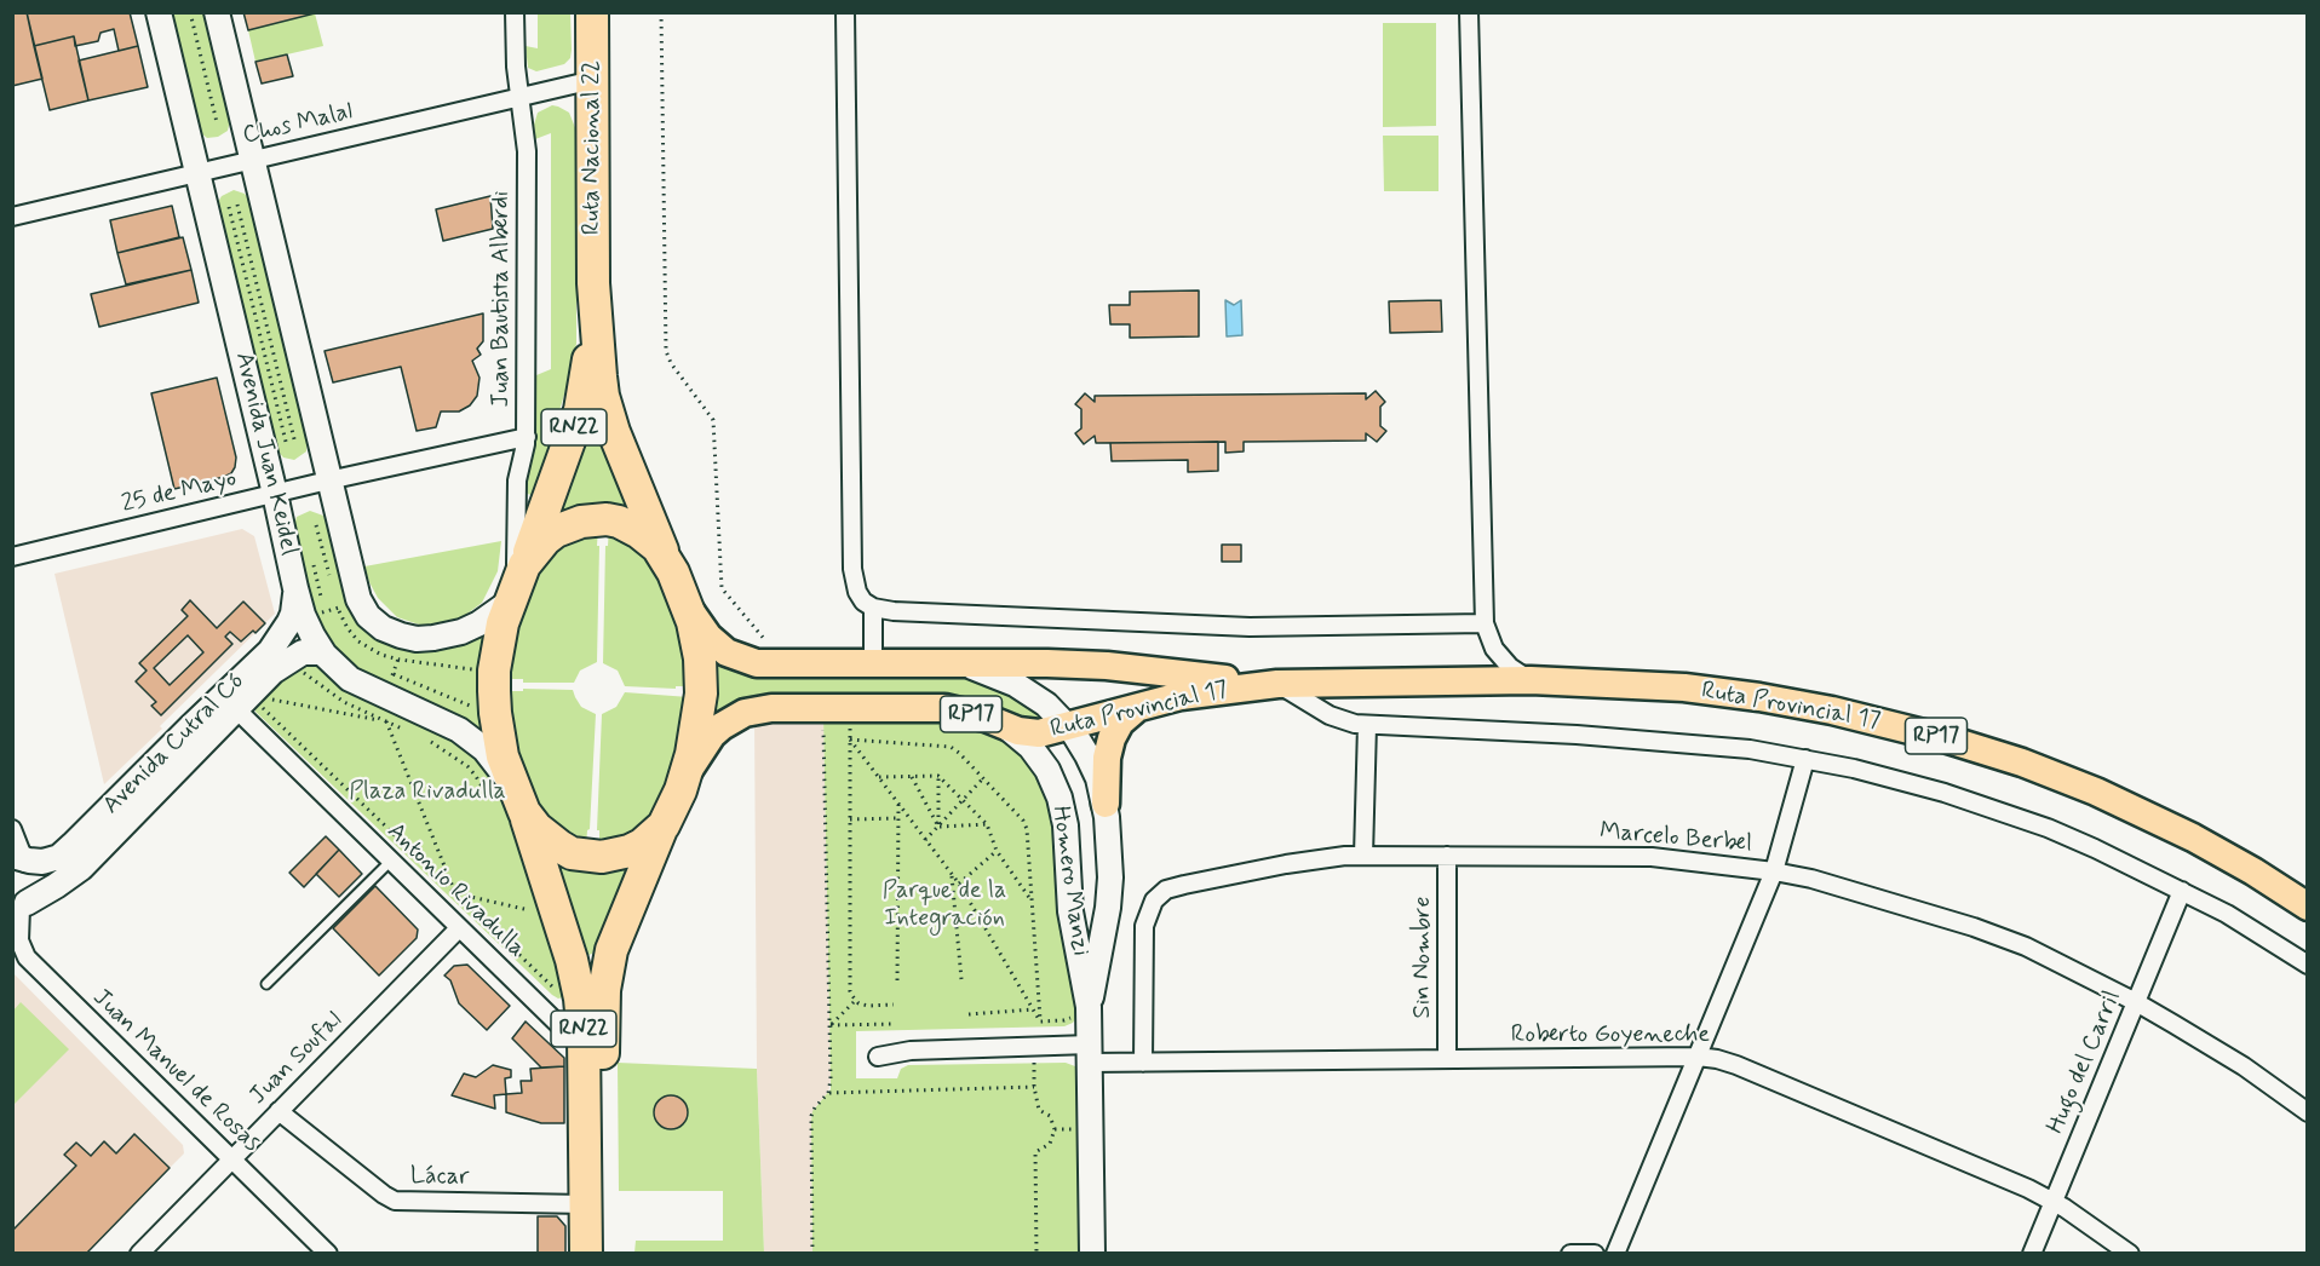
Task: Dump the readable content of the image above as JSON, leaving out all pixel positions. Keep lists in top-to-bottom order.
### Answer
{
  "streets": {
    "highway": ["Ruta Nacional 22", "RN22"],
    "main road": [
      "Avenida Juan Keidel",
      "Ruta Provincial 17",
      "RP17",
      "Avenida Cutral Có",
      "Homero Manzi"
    ],
    "street": [
      "Chos Malal",
      "Juan Bautista Alberdi",
      "25 de Mayo",
      "Marcelo Berbel",
      "Antonio Rivadulla",
      "Sin Nombre",
      "Roberto Goyeneche",
      "Juan Soufal",
      "Hugo del Carril",
      "Juan Manuel de Rosas",
      "Lácar"
    ]
  },
  "crossings": [
    ["Chos Malal", "Ruta Nacional 22"],
    ["Chos Malal", "Juan Bautista Alberdi"],
    ["Chos Malal", "Avenida Juan Keidel"],
    ["Ruta Nacional 22", "Juan Bautista Alberdi"],
    ["Ruta Nacional 22", "RN22"],
    ["Juan Bautista Alberdi", "RN22"],
    ["Juan Bautista Alberdi", "25 de Mayo"],
    ["RN22", "Avenida Juan Keidel"],
    ["RN22", "Ruta Provincial 17"],
    ["RN22", "Antonio Rivadulla"],
    ["RN22", "Lácar"],
    ["Avenida Juan Keidel", "25 de Mayo"],
    ["Avenida Juan Keidel", "Avenida Cutral Có"],
    ["Ruta Provincial 17", "Homero Manzi"],
    ["Avenida Cutral Có", "Antonio Rivadulla"],
    ["Avenida Cutral Có", "Juan Manuel de Rosas"],
    ["Marcelo Berbel", "Sin Nombre"],
    ["Marcelo Berbel", "Roberto Goyeneche"],
    ["Marcelo Berbel", "Hugo del Carril"],
    ["Homero Manzi", "Roberto Goyeneche"],
    ["Antonio Rivadulla", "Juan Soufal"],
    ["Sin Nombre", "Roberto Goyeneche"],
    ["Roberto Goyeneche", "Hugo del Carril"],
    ["Juan Soufal", "Juan Manuel de Rosas"],
    ["Juan Soufal", "Lácar"]
  ],
  "parks": ["Plaza Rivadulla", "Parque de la Integración"]
}
